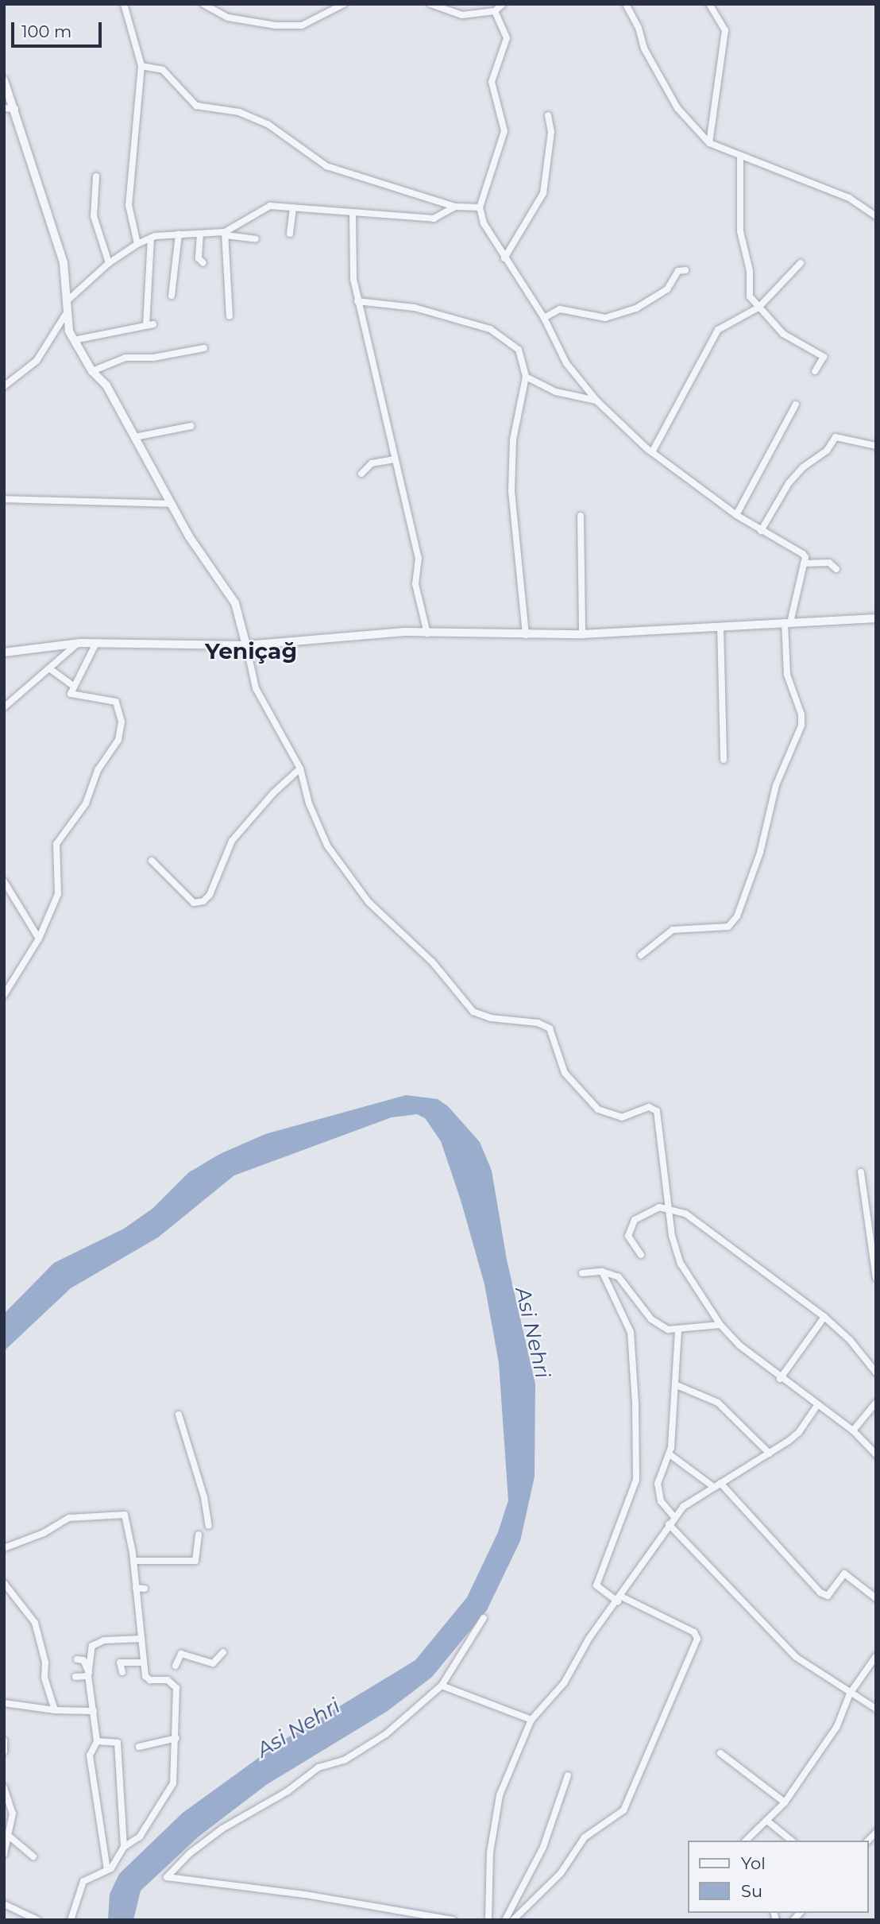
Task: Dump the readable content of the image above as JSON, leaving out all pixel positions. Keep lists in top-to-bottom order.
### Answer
{
  "districts": ["Yeniçağ"],
  "water": ["Asi Nehri"],
  "legend": ["Yol", "Su"],
  "scale_bar": "100 m"
}
